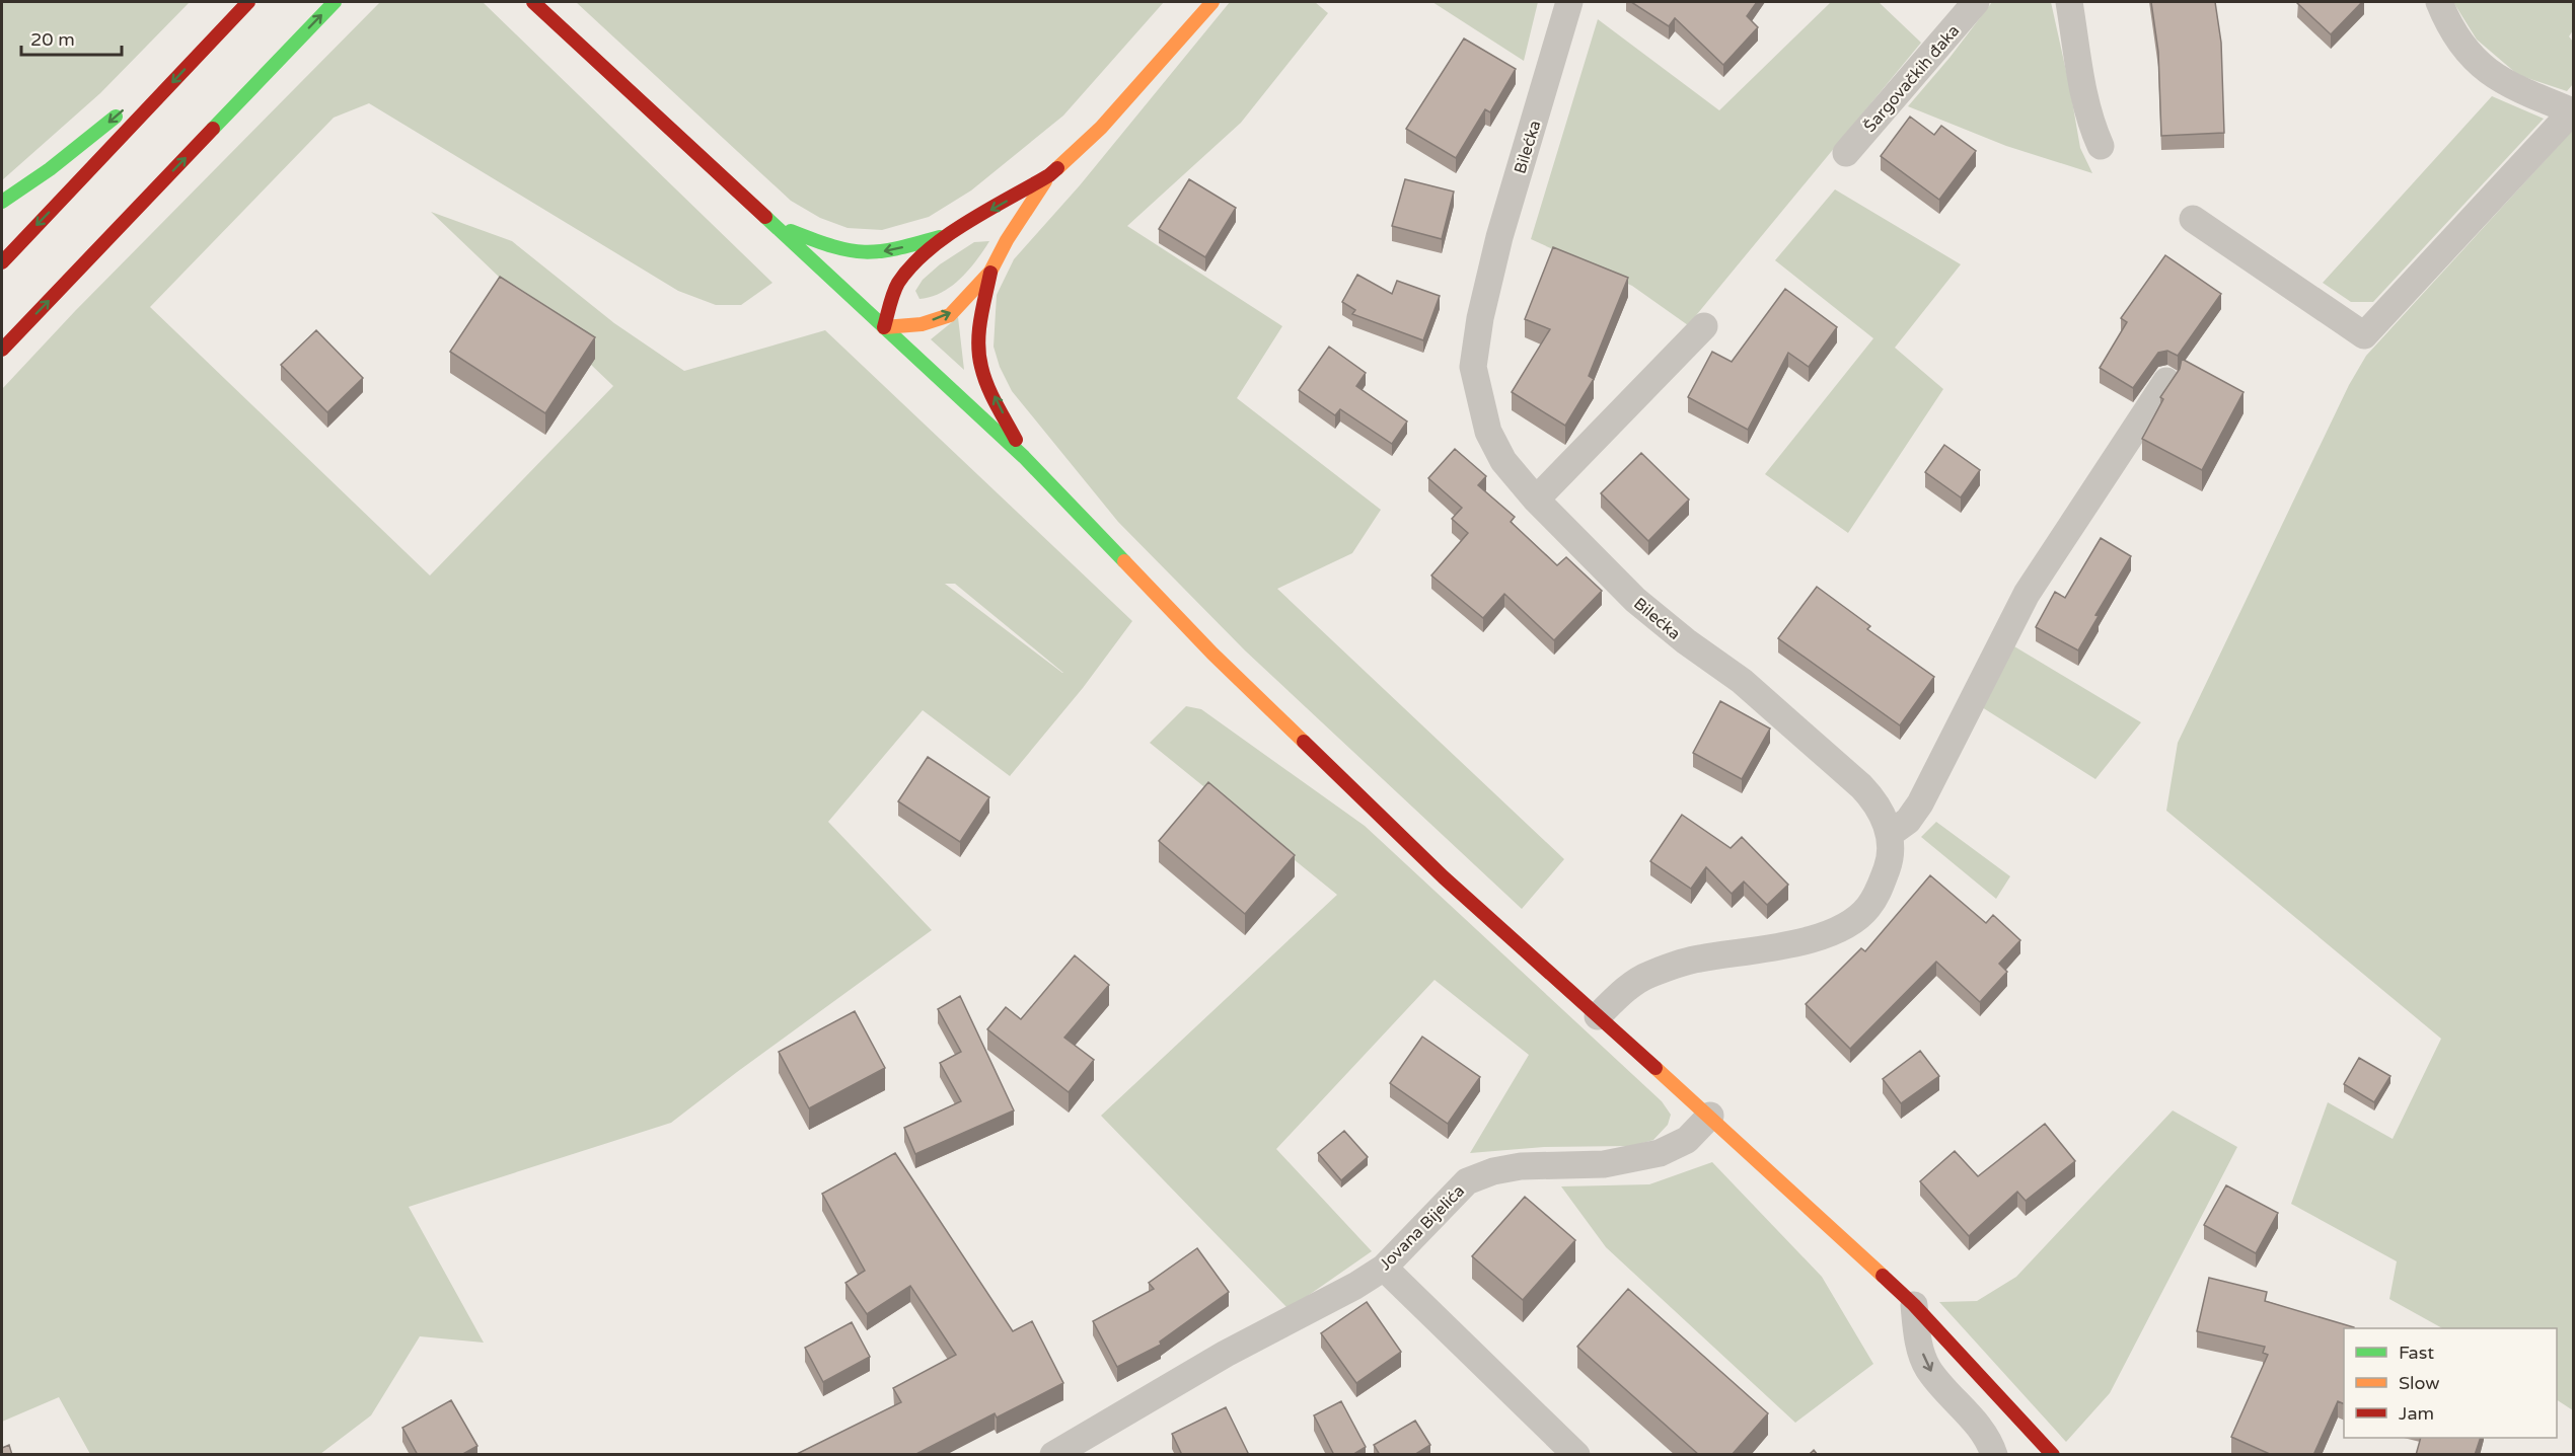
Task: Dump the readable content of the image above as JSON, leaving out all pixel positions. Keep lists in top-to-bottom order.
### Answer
{
  "streets": {
    "street": ["Šargovačkih đaka", "Bilećka", "Jovana Bijelića"]
  },
  "legend": ["Fast", "Slow", "Jam"],
  "scale_bar": "20 m"
}
